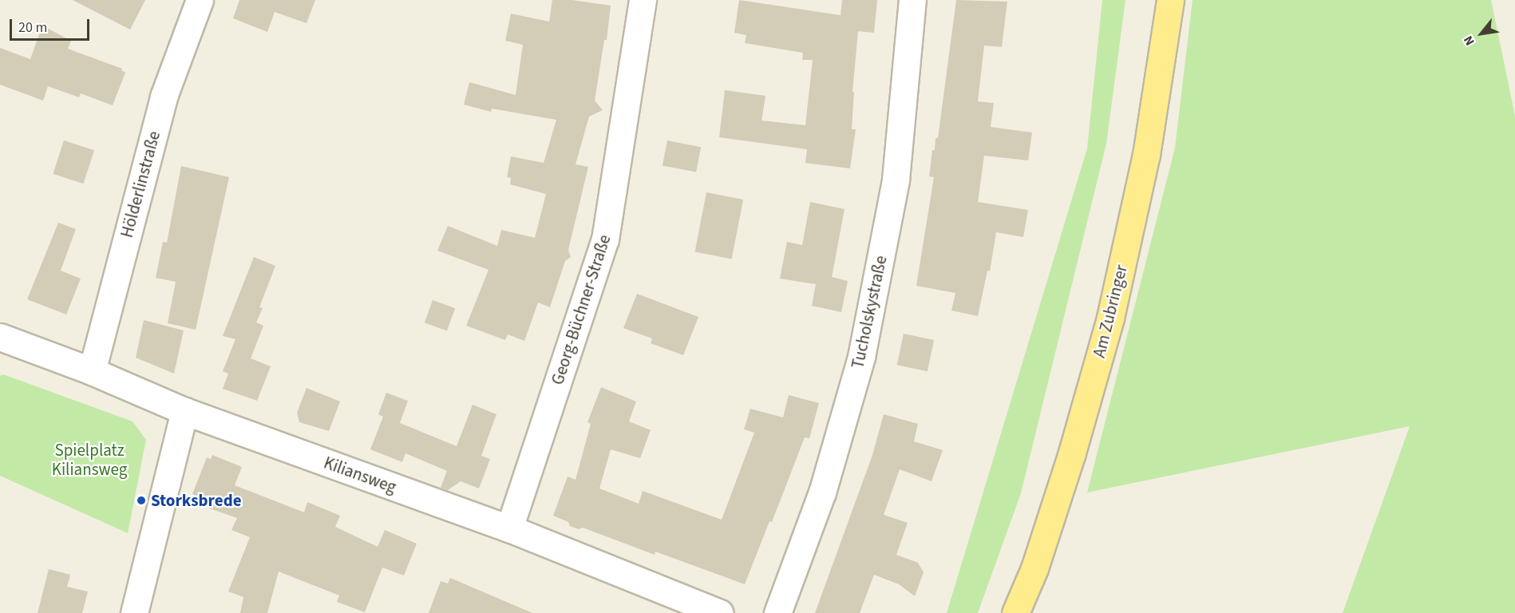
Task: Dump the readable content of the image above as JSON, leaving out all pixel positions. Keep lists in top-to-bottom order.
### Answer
{
  "streets": {
    "main road": ["Am Zubringer"],
    "street": [
      "Hölderlinstraße",
      "Georg-Büchner-Straße",
      "Tucholskystraße",
      "Kiliansweg"
    ]
  },
  "crossings": [
    ["Hölderlinstraße", "Kiliansweg"],
    ["Georg-Büchner-Straße", "Kiliansweg"]
  ],
  "parks": ["Spielplatz Kiliansweg"],
  "places": ["Storksbrede"],
  "scale_bar": "20 m",
  "north": "bottom left"
}
